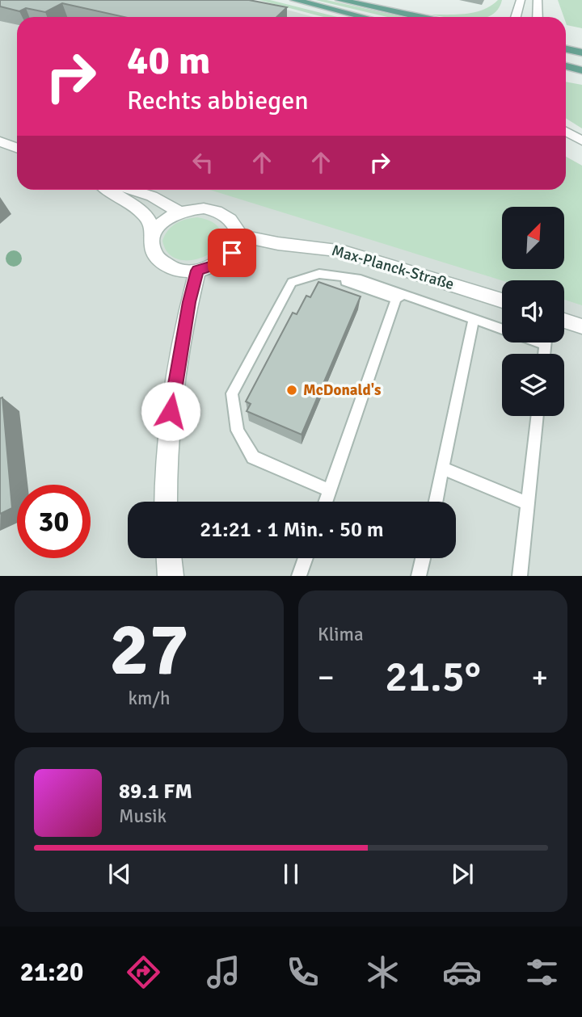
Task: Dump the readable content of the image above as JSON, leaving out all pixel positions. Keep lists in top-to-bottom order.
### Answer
{
  "streets": {
    "street": ["Max-Planck-Straße"]
  },
  "places": ["McDonald's"],
  "north": "top right",
  "page": {
    "turn": ["40 m", "Rechts abbiegen"],
    "limit": "30",
    "trip": "21:21 · 1 Min. · 50 m",
    "tile": [
      ["27", "km/h"],
      "Klima"
    ],
    "heat": ["−", "21.5°", "+"],
    "song": ["89.1 FM", "Musik"],
    "tabs": "21:20"
  }
}
